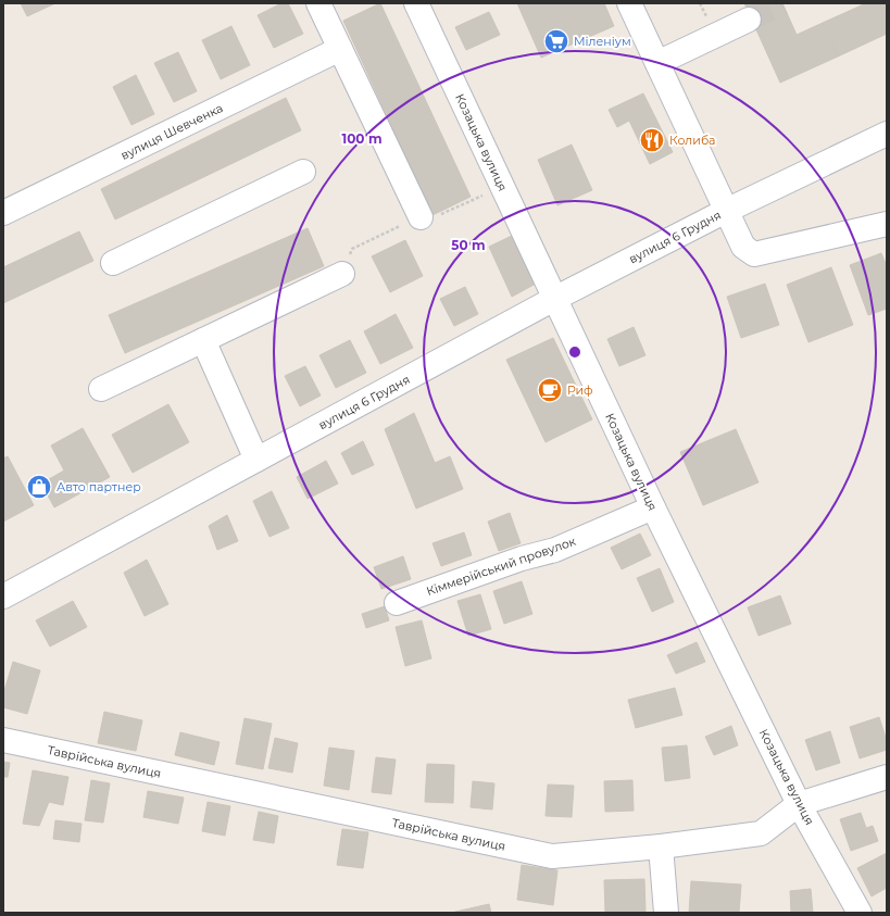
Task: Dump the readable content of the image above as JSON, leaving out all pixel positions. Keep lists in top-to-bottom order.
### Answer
{
  "streets": {
    "street": [
      "вулиця Шевченка",
      "Козацька вулиця",
      "вулиця 6 Грудня",
      "Кіммерійський провулок",
      "Таврійська вулиця"
    ]
  },
  "crossings": [
    ["Козацька вулиця", "вулиця 6 Грудня"],
    ["Козацька вулиця", "Кіммерійський провулок"],
    ["Козацька вулиця", "Таврійська вулиця"]
  ],
  "places": {
    "supermarket": ["Міленіум"],
    "restaurant": ["Колиба"],
    "cafe": ["Риф"],
    "shop": ["Авто партнер"]
  },
  "rings": ["100 m", "50 m"]
}
